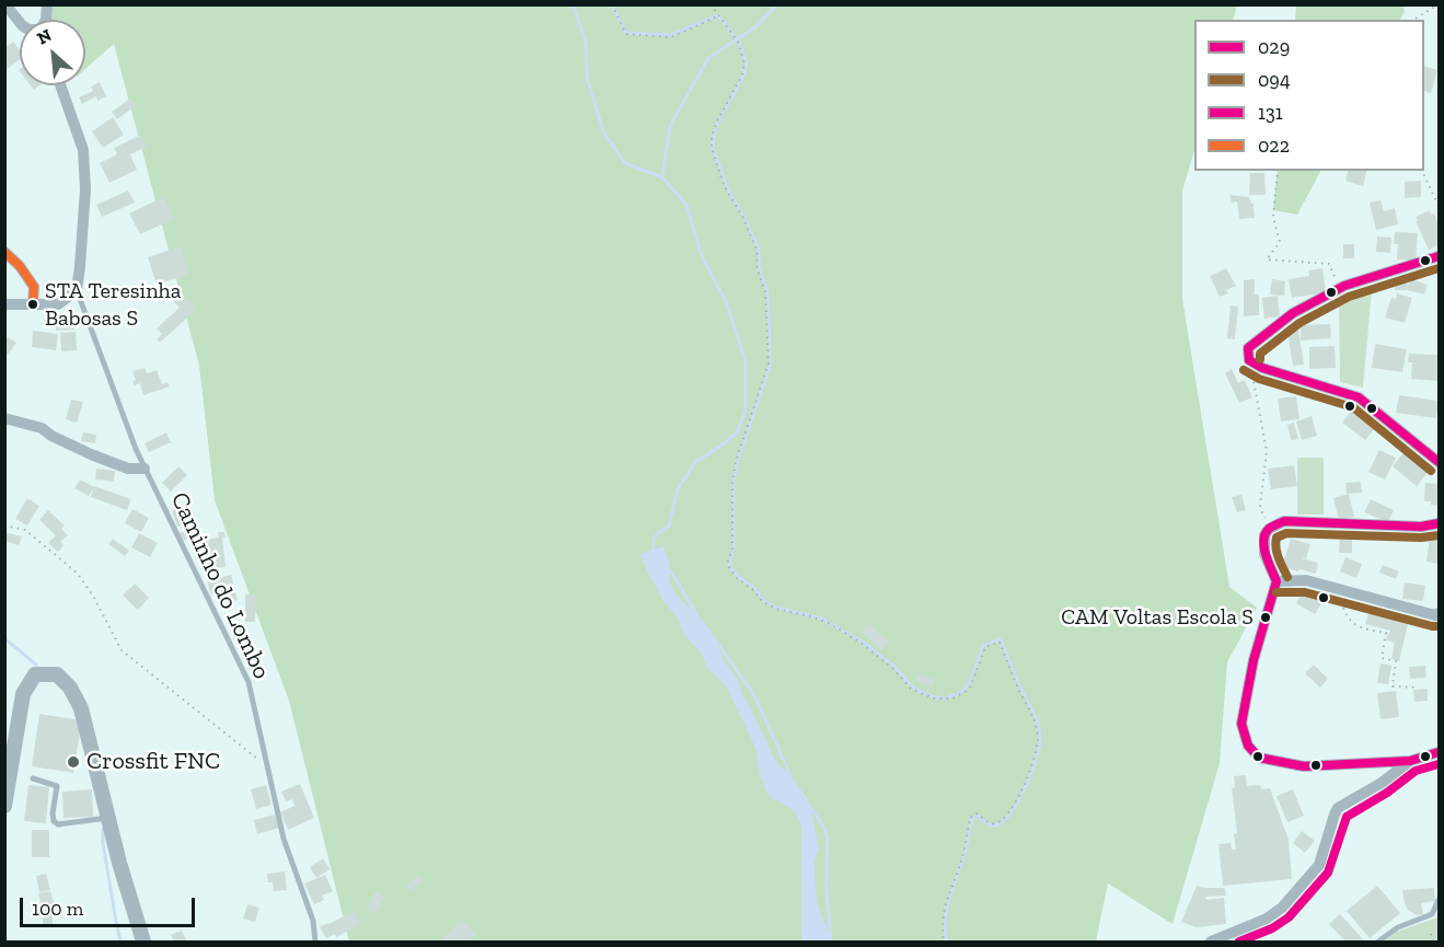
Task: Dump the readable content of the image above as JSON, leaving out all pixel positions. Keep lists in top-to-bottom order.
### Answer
{
  "streets": {
    "lane": ["Caminho do Lombo"]
  },
  "places": ["STA Teresinha Babosas S", "CAM Voltas Escola S", "Crossfit FNC"],
  "lines": [
    "transit line 022",
    "transit line 029",
    "transit line 094",
    "transit line 131"
  ],
  "legend": [
    "029",
    "094",
    "131",
    "022"
  ],
  "scale_bar": "100 m",
  "north": "top left"
}
